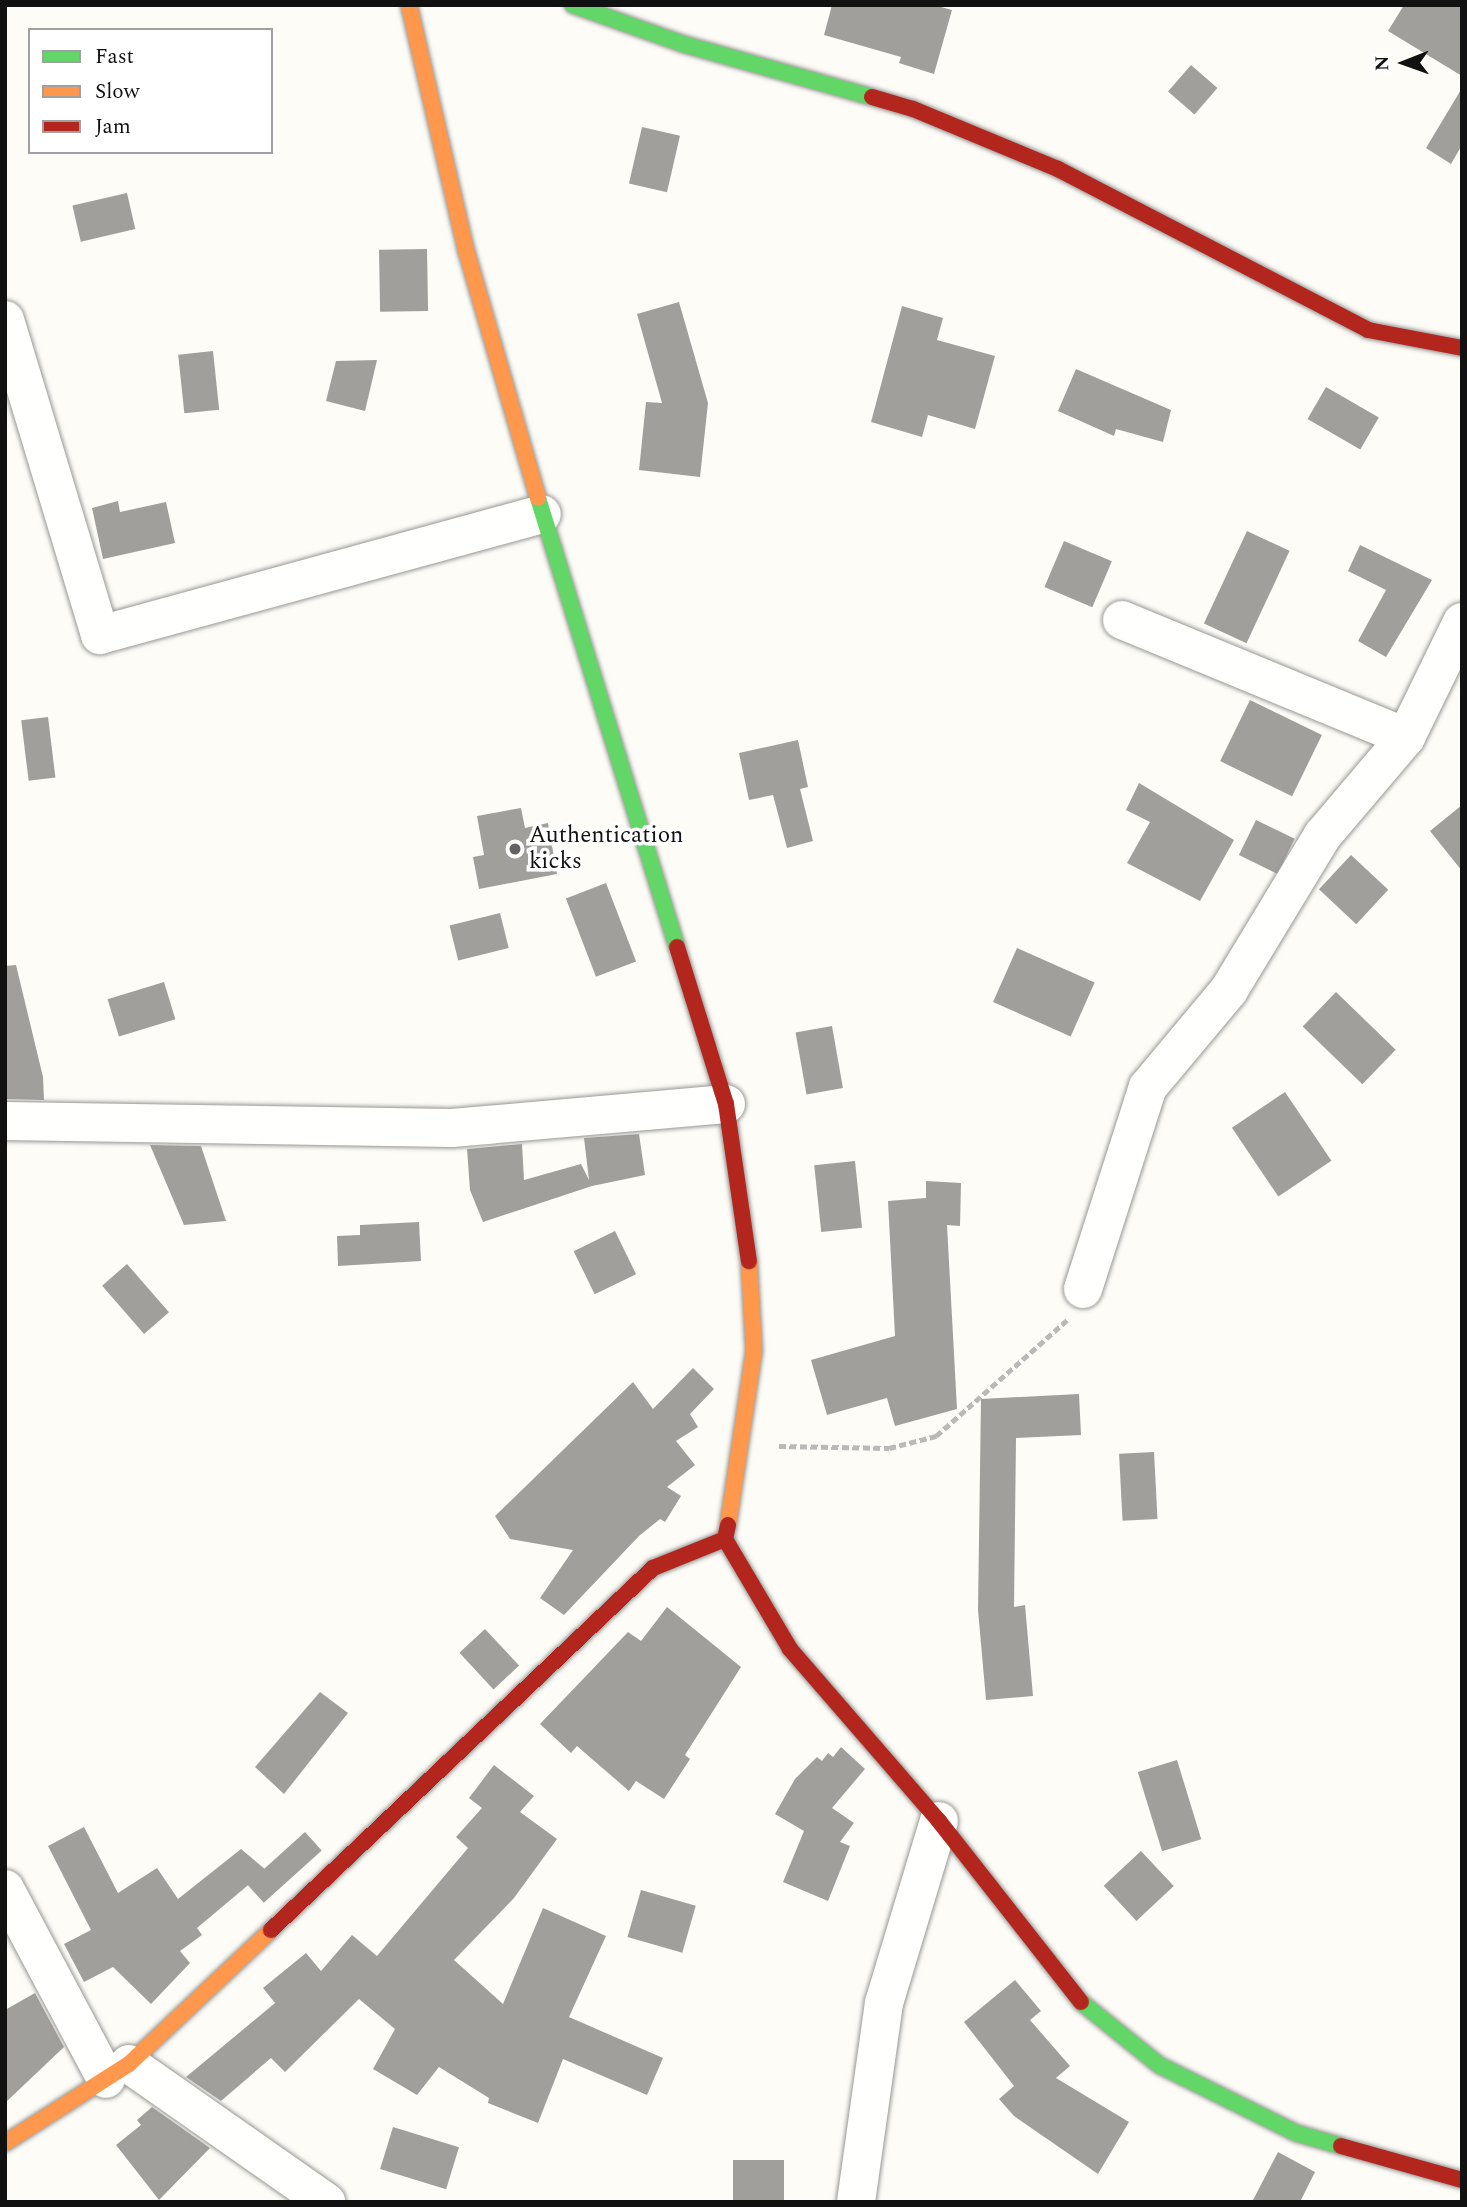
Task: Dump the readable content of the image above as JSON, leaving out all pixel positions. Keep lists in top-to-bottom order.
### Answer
{
  "places": ["Authentication kicks"],
  "legend": ["Fast", "Slow", "Jam"],
  "north": "left"
}
